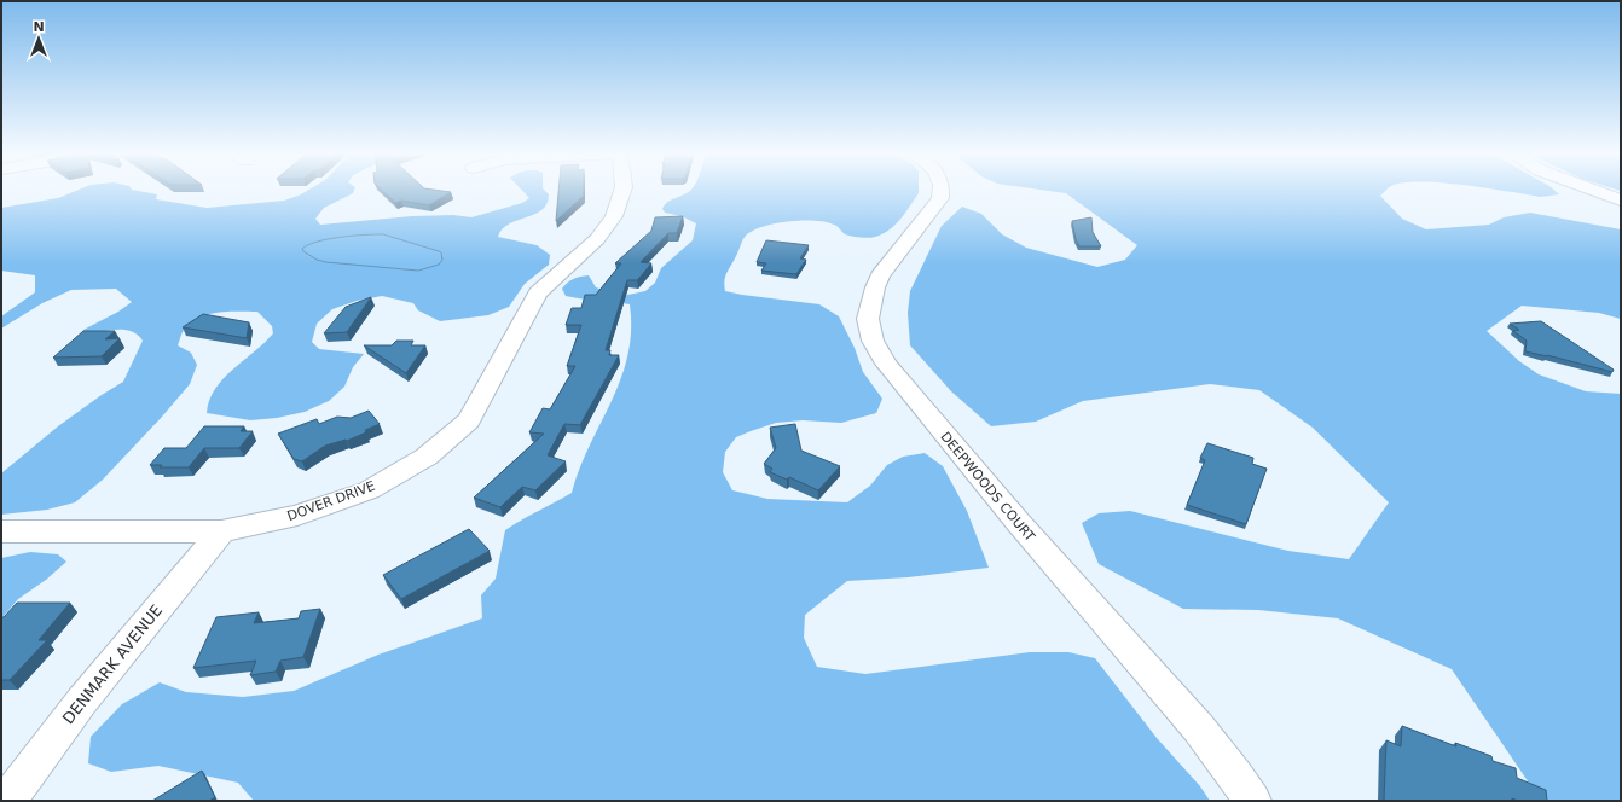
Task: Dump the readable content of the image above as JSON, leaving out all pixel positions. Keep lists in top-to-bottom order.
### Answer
{
  "streets": {
    "street": ["DEEPWOODS COURT", "DOVER DRIVE", "DENMARK AVENUE"]
  },
  "crossings": [
    ["DOVER DRIVE", "DENMARK AVENUE"]
  ],
  "north": "top"
}
